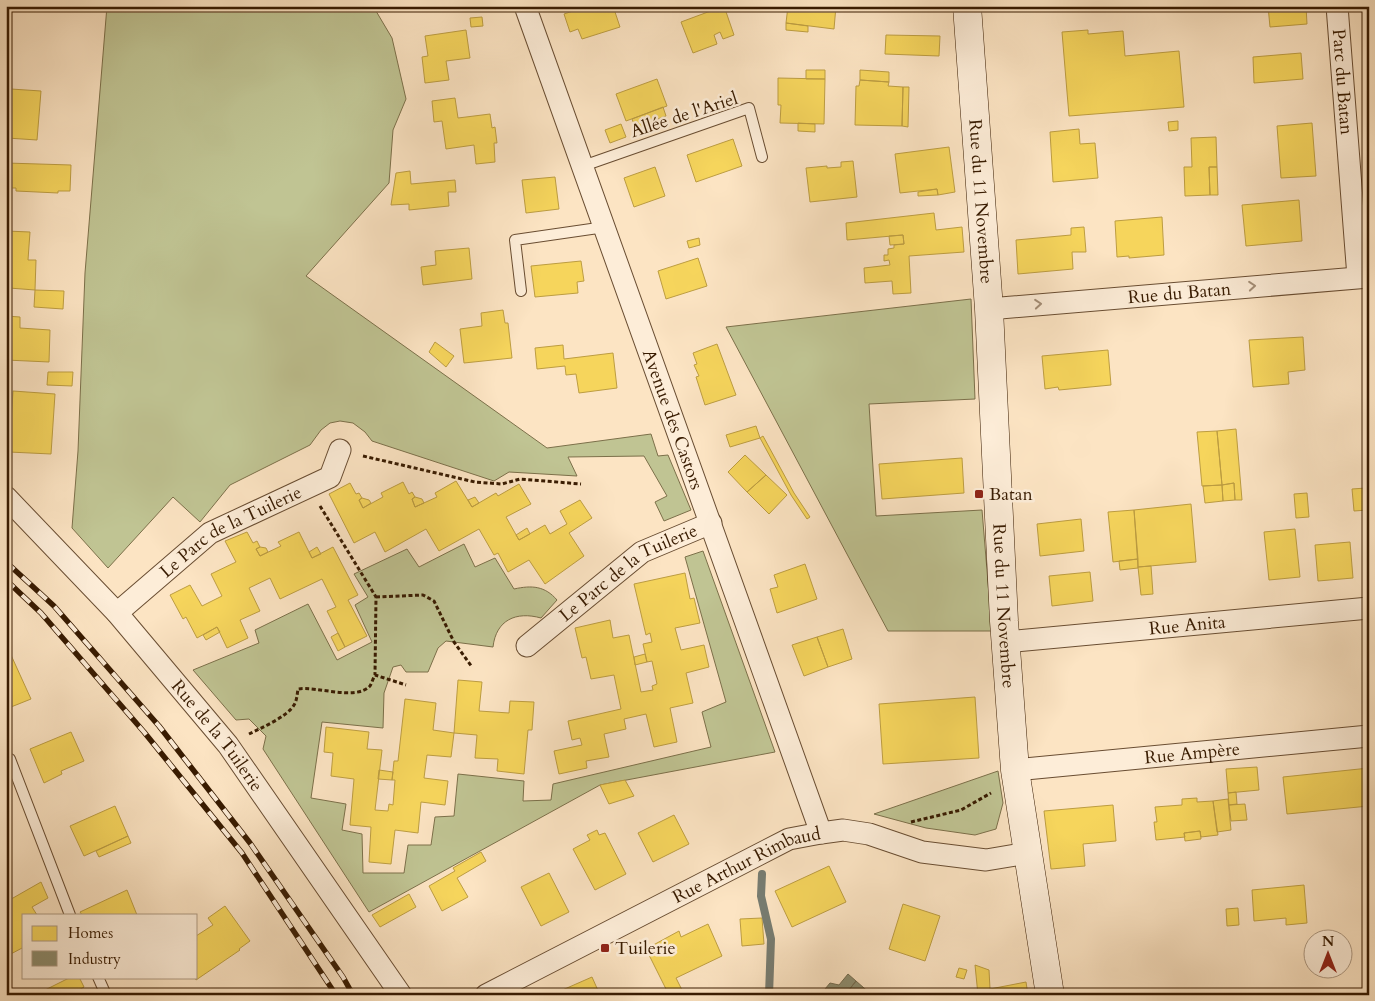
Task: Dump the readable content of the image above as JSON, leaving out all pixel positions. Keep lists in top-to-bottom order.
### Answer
{
  "streets": {
    "street": [
      "Parc du Batan",
      "Rue du 11 Novembre",
      "Rue du Batan",
      "Avenue des Castors",
      "Le Parc de la Tuilerie",
      "Rue Anita",
      "Rue de la Tuilerie",
      "Rue Ampère",
      "Rue Arthur Rimbaud"
    ],
    "lane": ["Allée de l'Ariel"]
  },
  "crossings": [
    ["Parc du Batan", "Rue du Batan"],
    ["Allée de l'Ariel", "Avenue des Castors"],
    ["Rue du 11 Novembre", "Rue du Batan"],
    ["Rue du 11 Novembre", "Rue Anita"],
    ["Rue du 11 Novembre", "Rue Ampère"],
    ["Rue du 11 Novembre", "Rue Arthur Rimbaud"],
    ["Avenue des Castors", "Le Parc de la Tuilerie"],
    ["Avenue des Castors", "Rue Arthur Rimbaud"],
    ["Le Parc de la Tuilerie", "Rue de la Tuilerie"]
  ],
  "one_way": ["Rue du Batan"],
  "places": {
    "transit": ["Batan", "Tuilerie"]
  },
  "legend": ["Homes", "Industry"],
  "north": "top"
}
